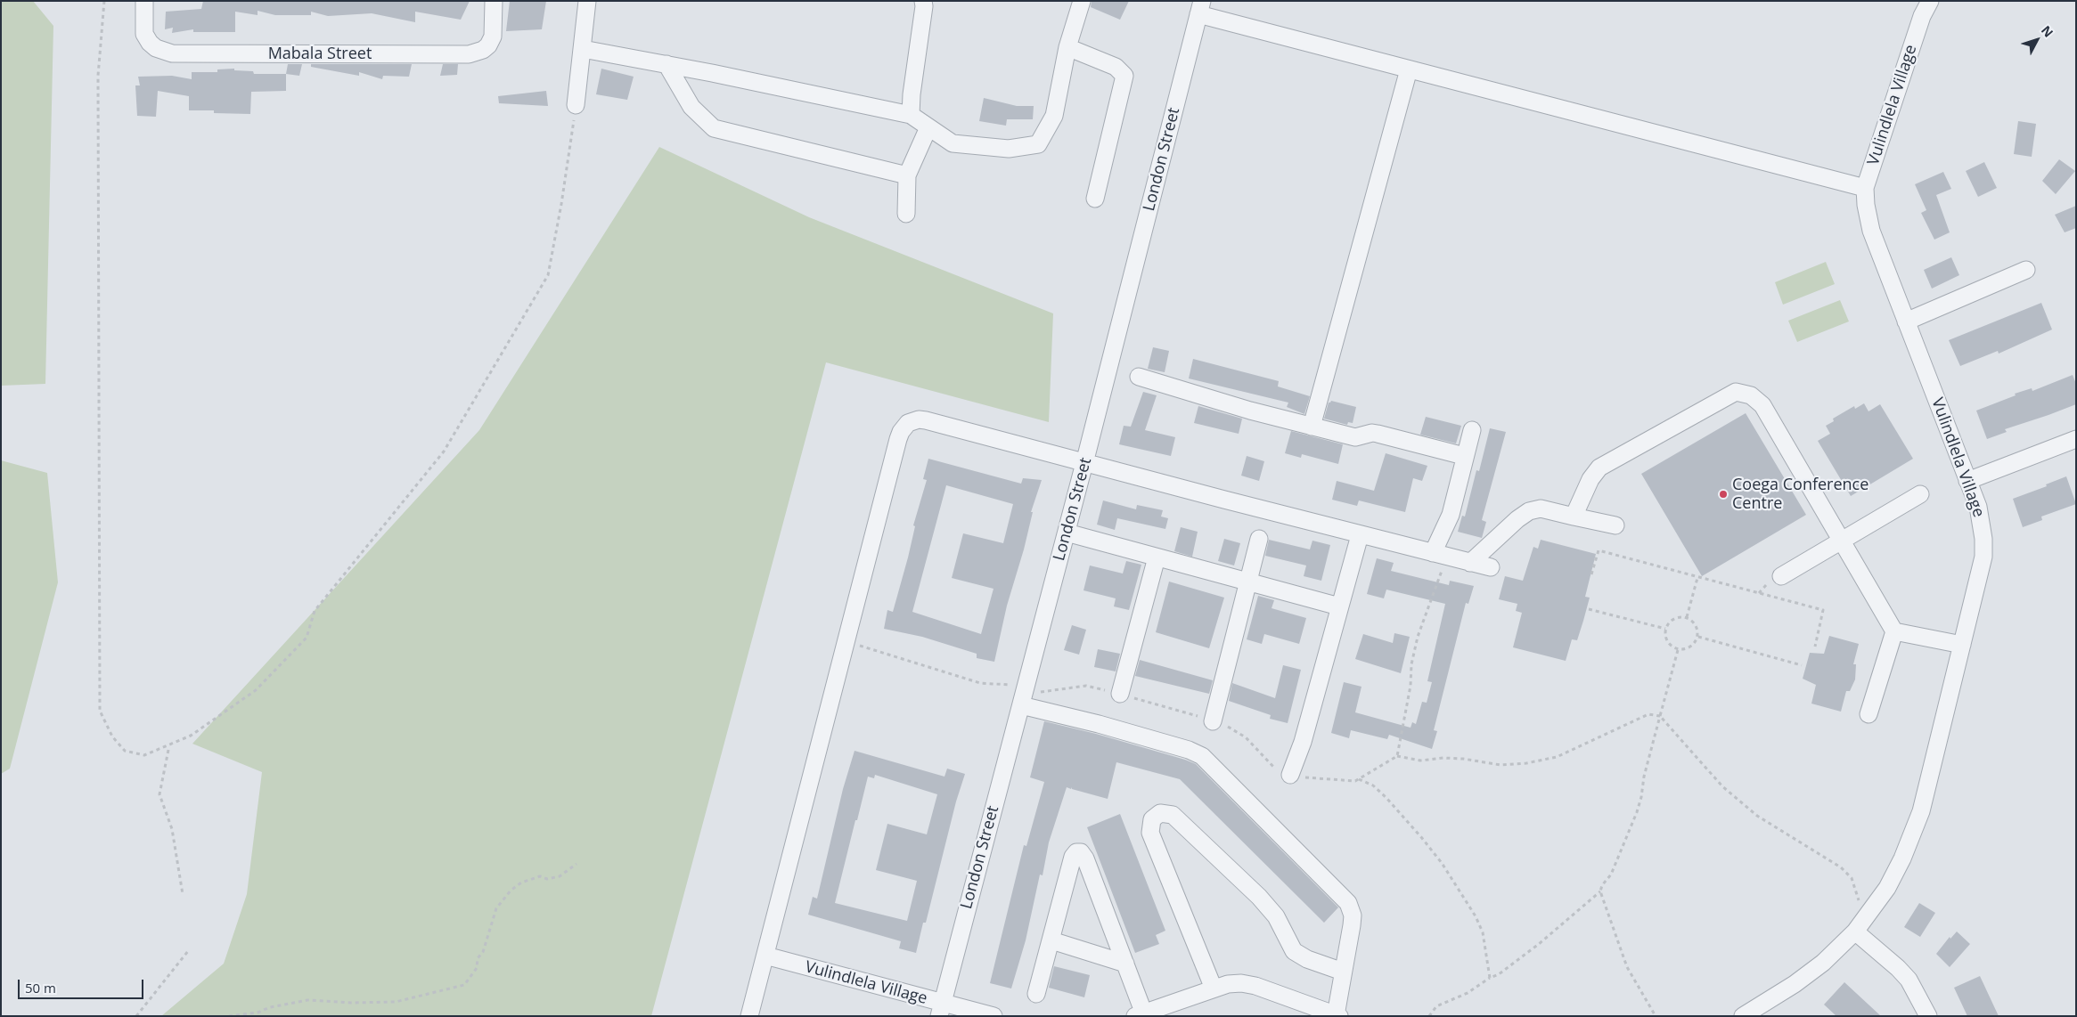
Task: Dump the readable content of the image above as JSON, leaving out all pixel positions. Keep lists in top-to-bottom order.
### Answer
{
  "streets": {
    "street": ["Mabala Street", "Vulindlela Village", "London Street"]
  },
  "crossings": [
    ["Vulindlela Village", "London Street"]
  ],
  "places": ["Coega Conference Centre"],
  "scale_bar": "50 m",
  "north": "top right"
}
